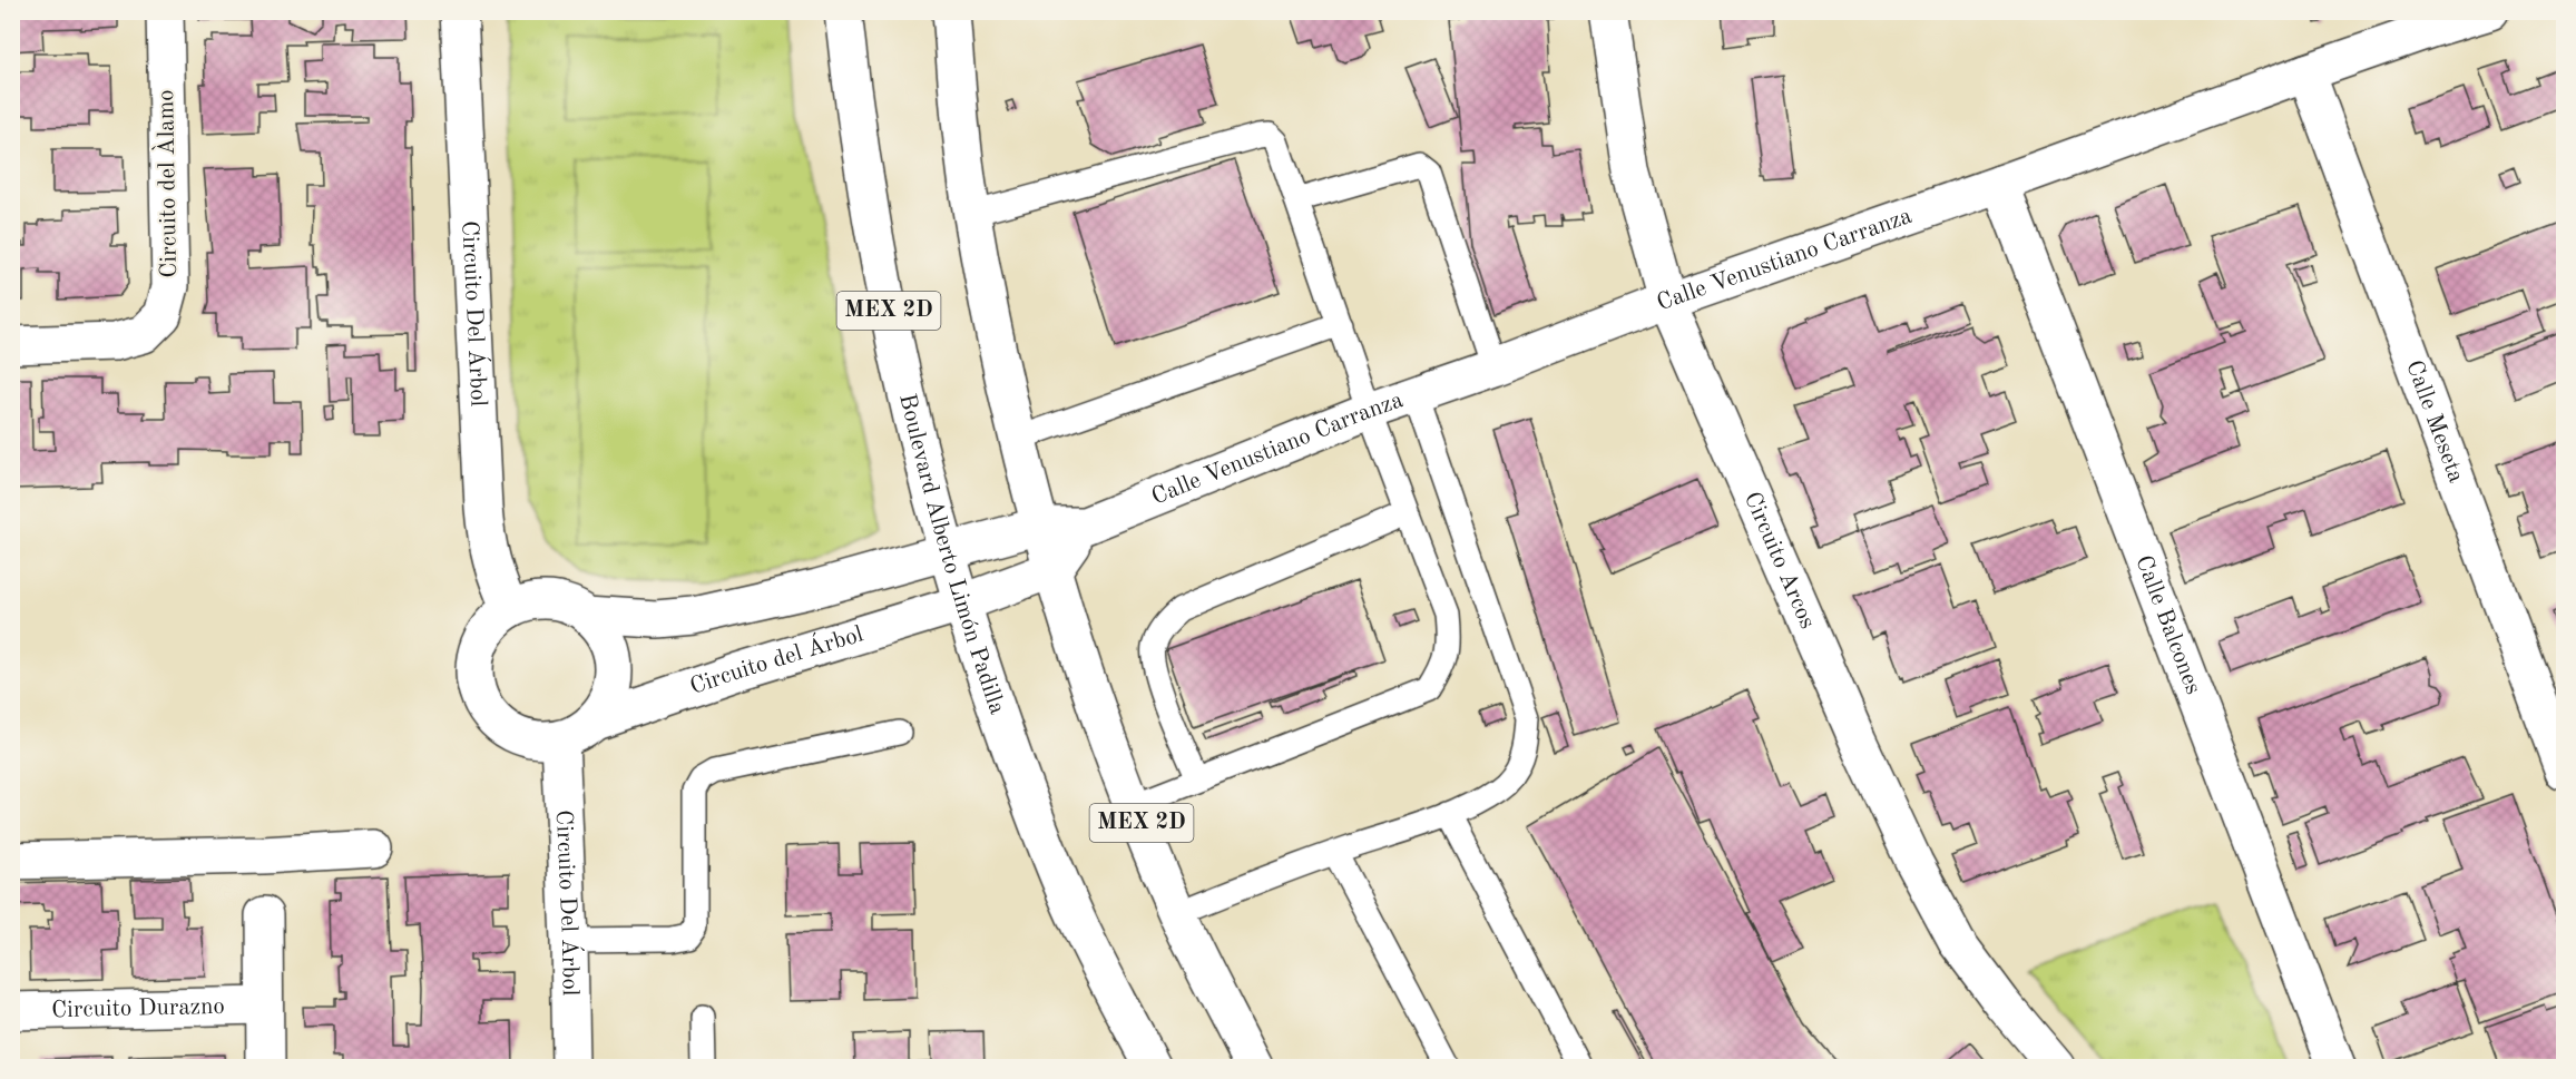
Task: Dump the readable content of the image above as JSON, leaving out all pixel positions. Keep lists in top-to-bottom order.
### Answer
{
  "streets": {
    "main road": [
      "Circuito del Àlamo",
      "Calle Venustiano Carranza",
      "MEX 2D",
      "Circuito Del Árbol",
      "Calle Meseta",
      "Boulevard Alberto Limón Padilla",
      "Circuito Arcos",
      "Calle Balcones",
      "Circuito del Árbol",
      "Circuito Durazno"
    ]
  },
  "crossings": [
    ["Calle Venustiano Carranza", "MEX 2D"],
    ["Calle Venustiano Carranza", "Calle Meseta"],
    ["Calle Venustiano Carranza", "Boulevard Alberto Limón Padilla"],
    ["Calle Venustiano Carranza", "Circuito Arcos"],
    ["Calle Venustiano Carranza", "Calle Balcones"],
    ["Circuito Del Árbol", "Circuito del Árbol"],
    ["Boulevard Alberto Limón Padilla", "Circuito del Árbol"]
  ]
}
